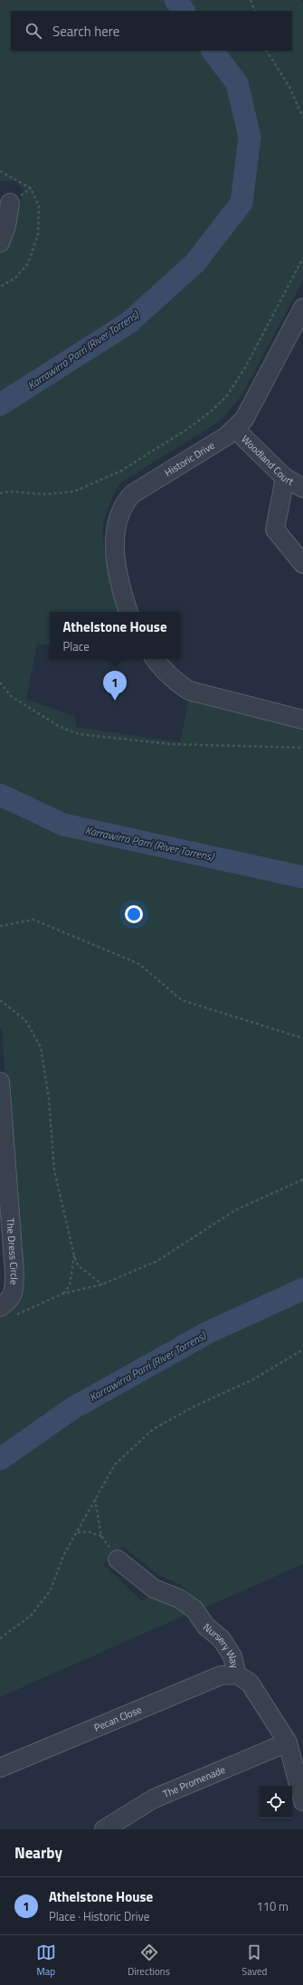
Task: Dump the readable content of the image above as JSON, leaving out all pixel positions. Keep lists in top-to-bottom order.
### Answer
{
  "streets": {
    "street": [
      "Historic Drive",
      "Woodland Court",
      "The Dress Circle",
      "Nursery Way",
      "Pecan Close",
      "The Promenade"
    ]
  },
  "crossings": [
    ["Historic Drive", "Woodland Court"],
    ["Nursery Way", "Pecan Close"],
    ["Nursery Way", "The Promenade"]
  ],
  "water": ["Karrawirra Parri (River Torrens)"],
  "page": {
    "search": "Search here",
    "popup": ["Athelstone House", "Place"],
    "pins": "1",
    "heading": "Nearby",
    "list": [
      {
        "mark": "1",
        "name": "Athelstone House",
        "note": "Place · Historic Drive",
        "value": "110 m"
      }
    ],
    "nav": ["Map", "Directions", "Saved"]
  }
}
